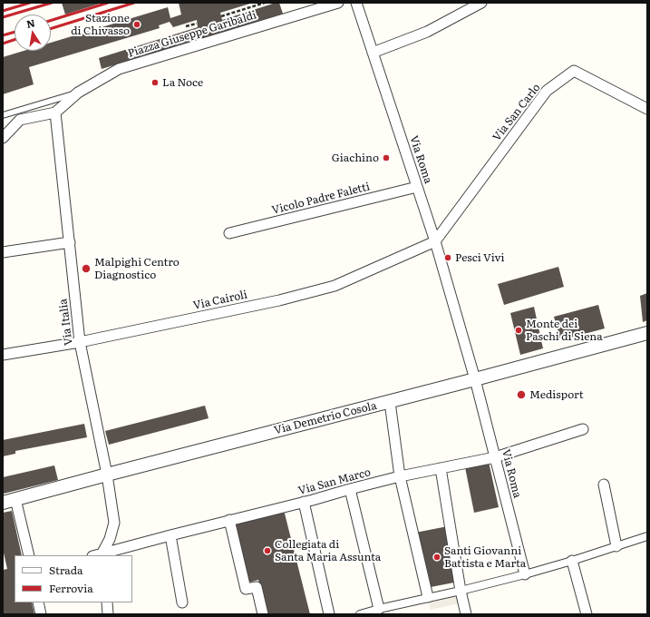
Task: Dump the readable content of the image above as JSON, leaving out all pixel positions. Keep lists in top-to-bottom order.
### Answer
{
  "streets": {
    "street": [
      "Piazza Giuseppe Garibaldi",
      "Via San Carlo",
      "Via Roma",
      "Vicolo Padre Faletti",
      "Via Cairoli",
      "Via Italia",
      "Via Demetrio Cosola",
      "Via San Marco"
    ]
  },
  "crossings": [
    ["Via San Carlo", "Via Roma"],
    ["Via San Carlo", "Via Cairoli"],
    ["Via Roma", "Vicolo Padre Faletti"],
    ["Via Roma", "Via Cairoli"],
    ["Via Roma", "Via Demetrio Cosola"],
    ["Via Roma", "Via San Marco"],
    ["Via Cairoli", "Via Italia"],
    ["Via Italia", "Via Demetrio Cosola"],
    ["Via Italia", "Via San Marco"]
  ],
  "places": [
    "Stazione di Chivasso",
    "La Noce",
    "Giachino",
    "Pesci Vivi",
    "Malpighi Centro Diagnostico",
    "Monte dei Paschi di Siena",
    "Medisport",
    "Collegiata di Santa Maria Assunta",
    "Santi Giovanni Battista e Marta"
  ],
  "legend": ["Strada", "Ferrovia"],
  "north": "top"
}
